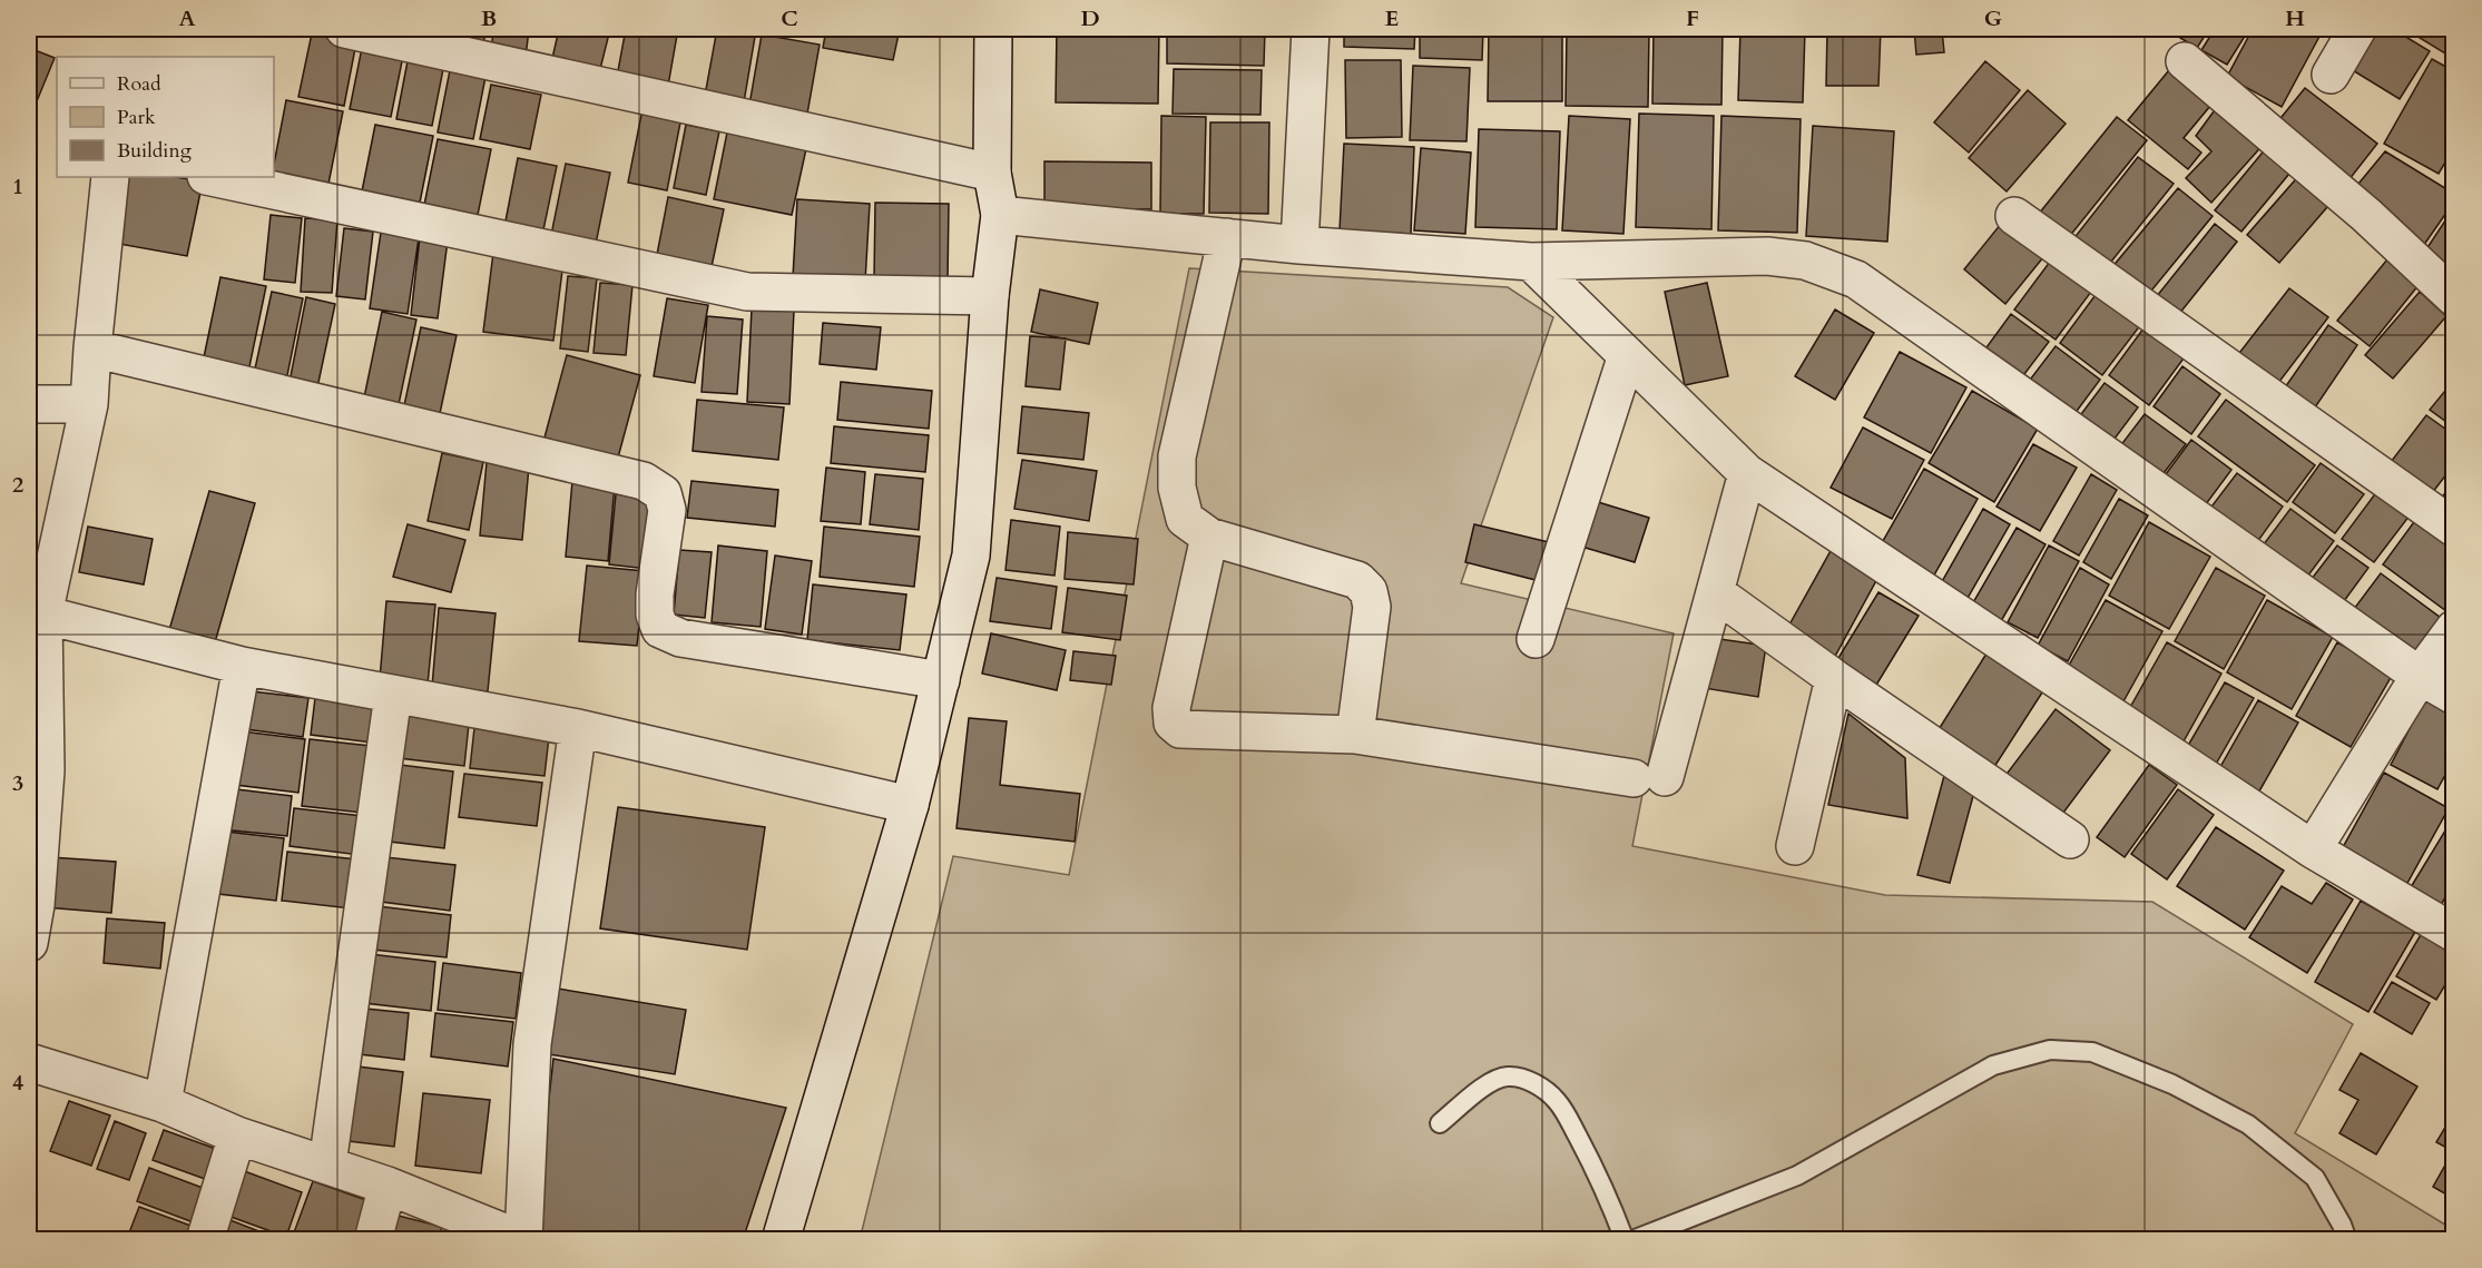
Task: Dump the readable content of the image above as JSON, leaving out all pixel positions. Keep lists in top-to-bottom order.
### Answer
{
  "legend": ["Road", "Park", "Building"],
  "grid": {
    "columns": [
      "A",
      "B",
      "C",
      "D",
      "E",
      "F",
      "G",
      "H"
    ],
    "rows": [
      "1",
      "2",
      "3",
      "4"
    ]
  }
}
